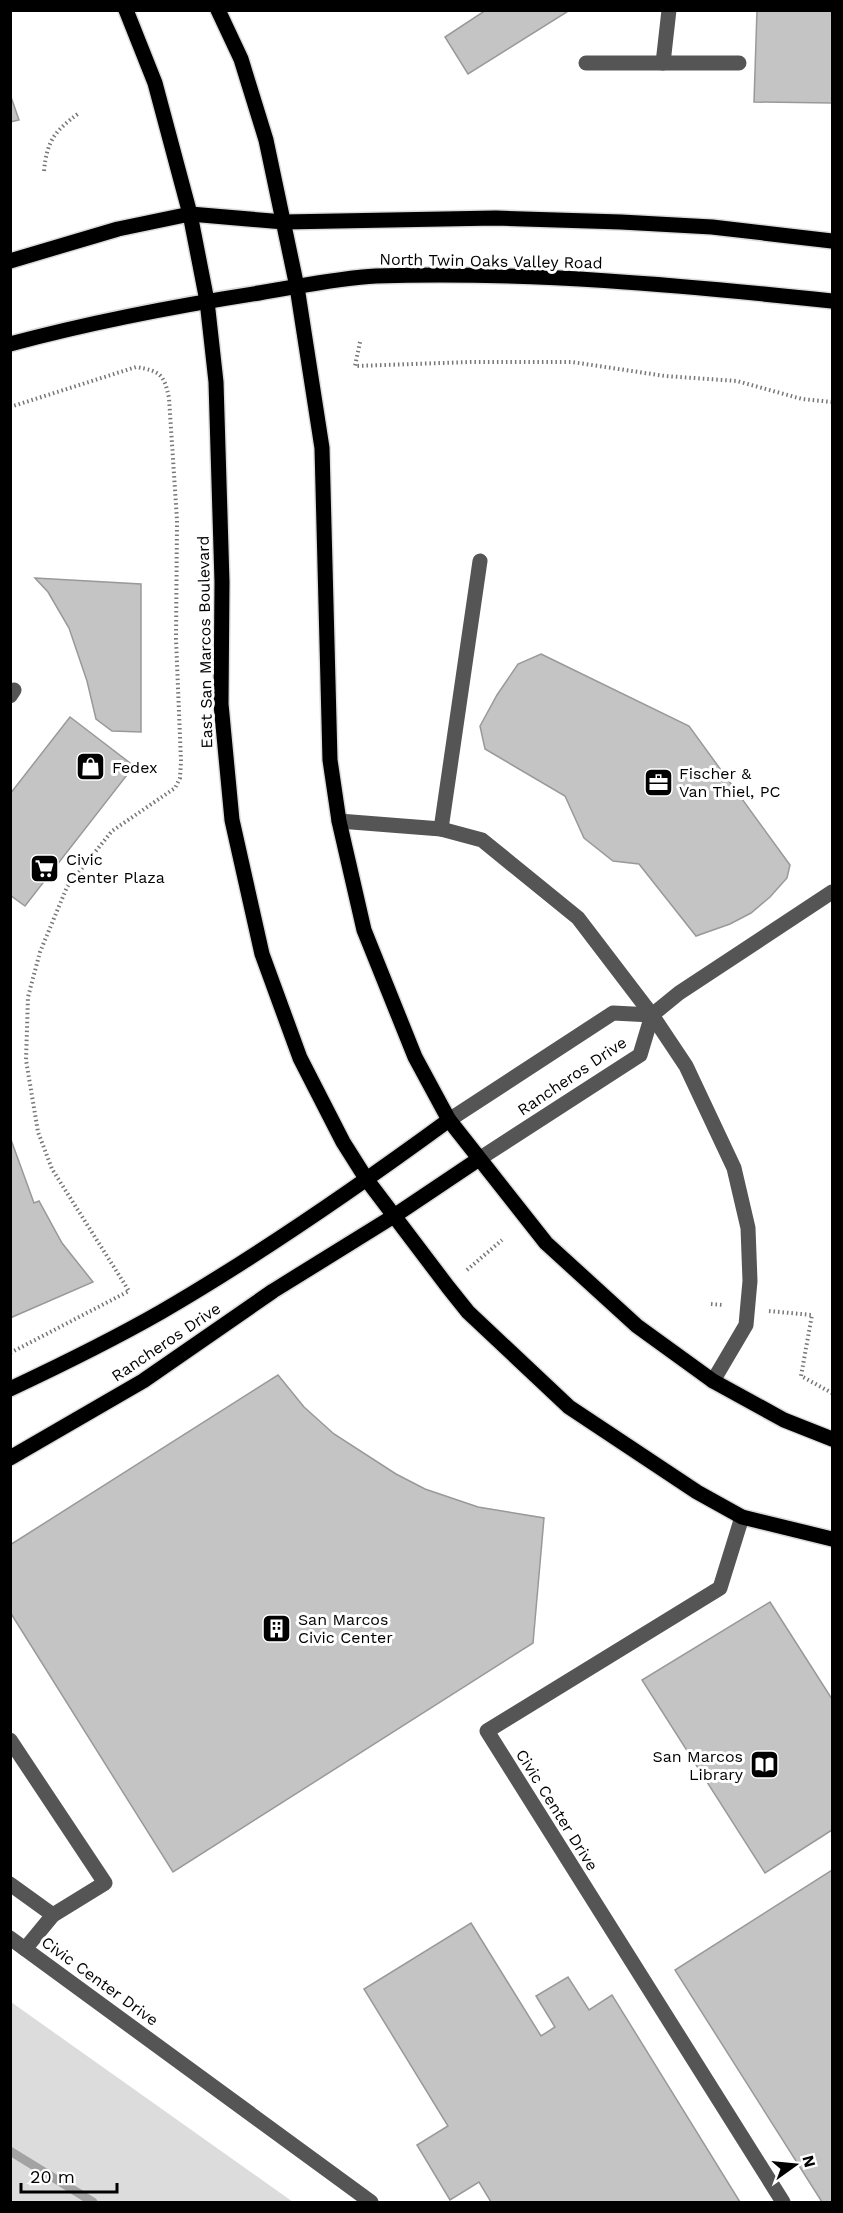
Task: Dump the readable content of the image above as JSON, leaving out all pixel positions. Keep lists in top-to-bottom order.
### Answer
{
  "streets": {
    "main road": ["North Twin Oaks Valley Road", "East San Marcos Boulevard", "Rancheros Drive"],
    "street": ["Civic Center Drive"]
  },
  "crossings": [
    ["North Twin Oaks Valley Road", "East San Marcos Boulevard"],
    ["East San Marcos Boulevard", "Rancheros Drive"],
    ["East San Marcos Boulevard", "Civic Center Drive"]
  ],
  "places": {
    "shop": ["Fedex"],
    "office": ["Fischer & Van Thiel, PC"],
    "supermarket": ["Civic Center Plaza"],
    "building": ["San Marcos Civic Center"],
    "library": ["San Marcos Library"]
  },
  "scale_bar": "20 m",
  "north": "right"
}
